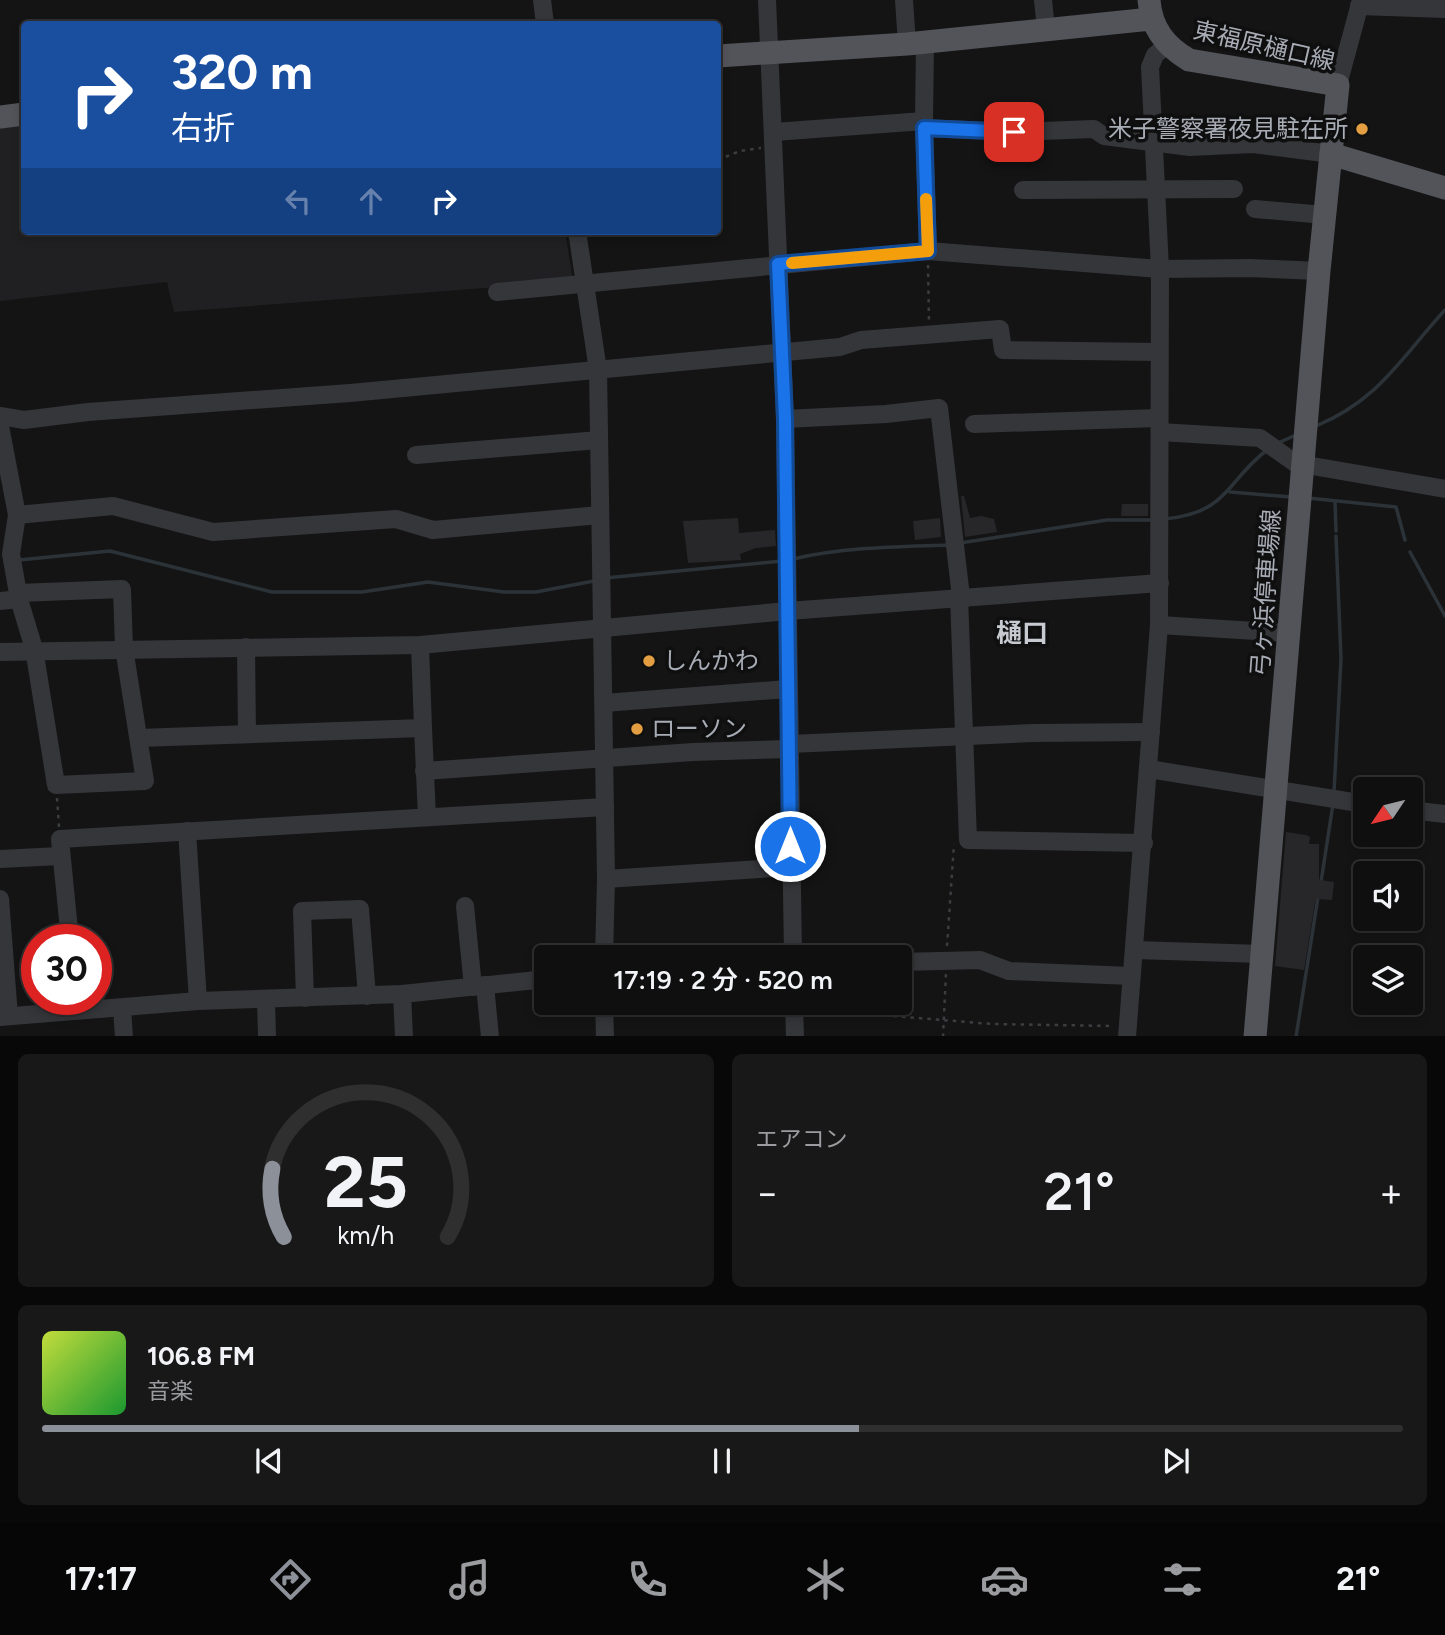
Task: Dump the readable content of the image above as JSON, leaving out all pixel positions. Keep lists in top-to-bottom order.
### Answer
{
  "streets": {
    "main road": ["東福原樋口線", "弓ヶ浜停車場線"]
  },
  "crossings": [
    ["東福原樋口線", "弓ヶ浜停車場線"]
  ],
  "districts": ["樋口"],
  "places": ["米子警察署夜見駐在所", "しんかわ", "ローソン"],
  "north": "bottom left",
  "page": {
    "turn": ["320 m", "右折"],
    "limit": "30",
    "trip": "17:19 · 2 分 · 520 m",
    "tile": "エアコン",
    "heat": ["−", "21°", "+"],
    "song": ["106.8 FM", "音楽"],
    "tabs": ["17:17", "21°"],
    "gauge": ["25", "km/h"]
  }
}
